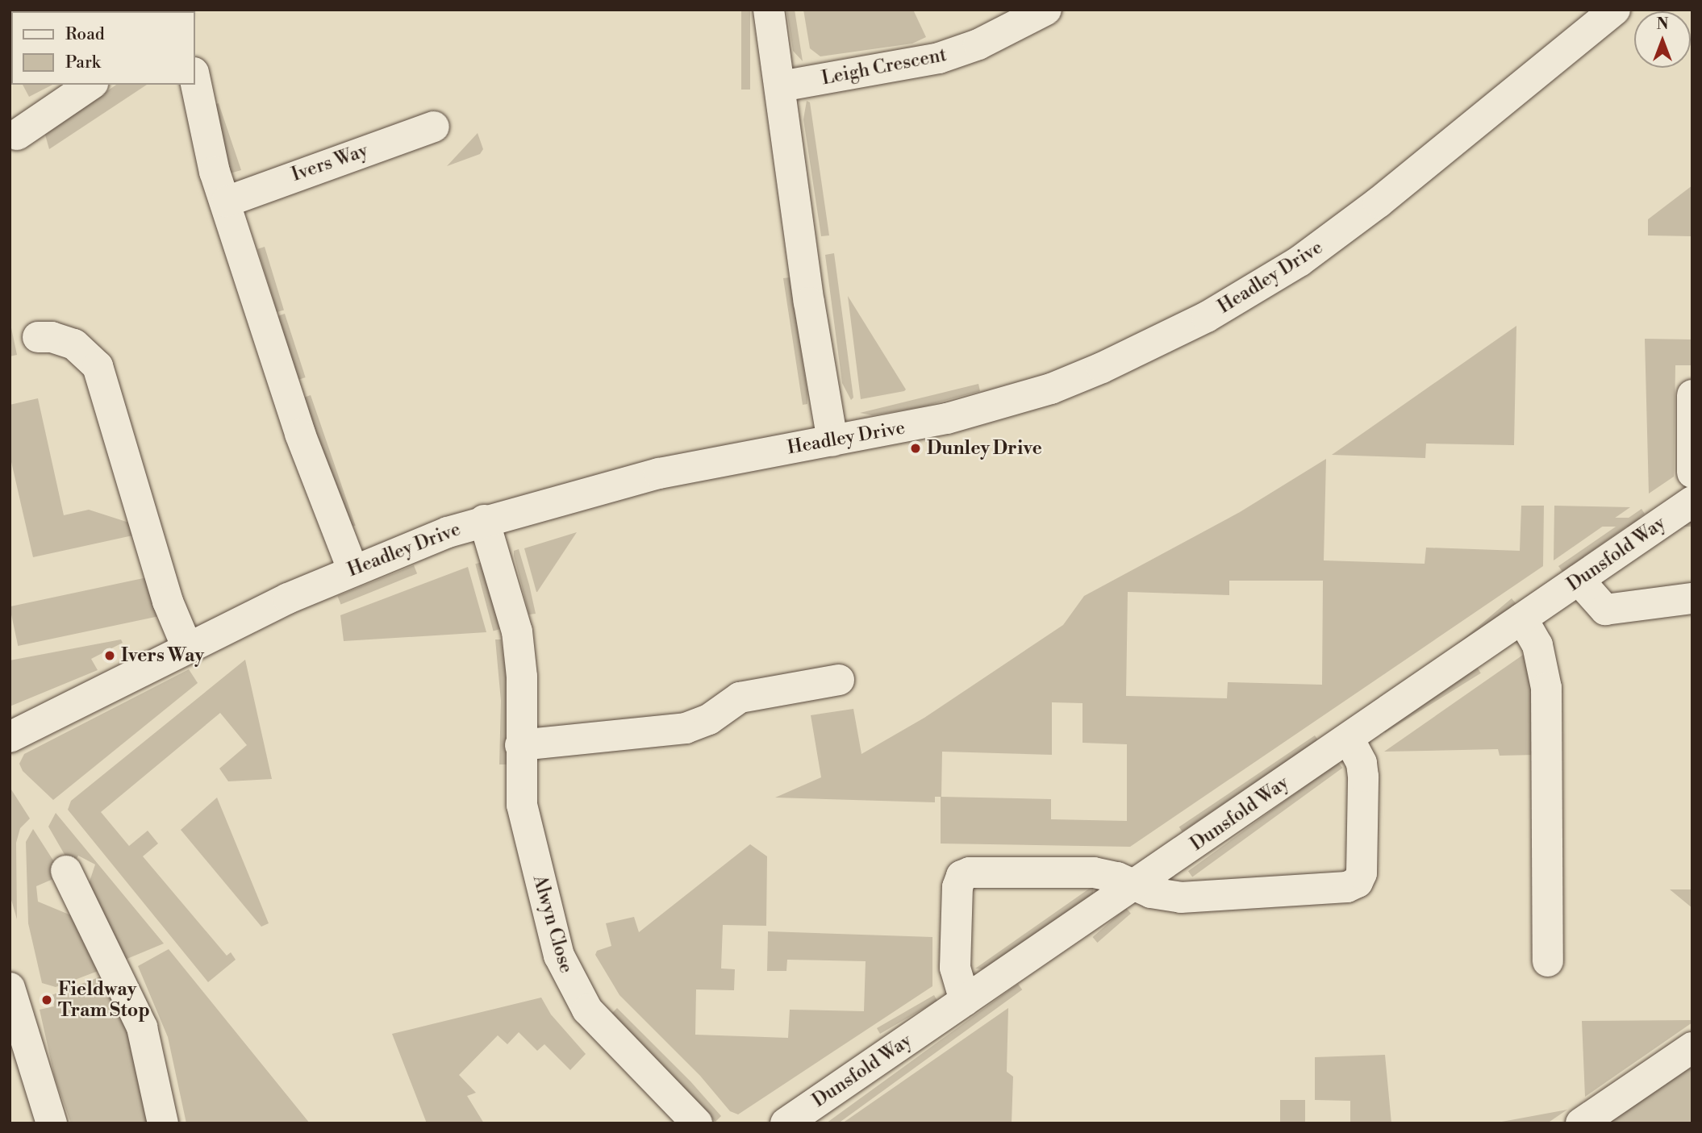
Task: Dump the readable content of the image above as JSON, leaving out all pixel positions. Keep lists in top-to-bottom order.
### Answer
{
  "streets": {
    "street": [
      "Leigh Crescent",
      "Ivers Way",
      "Headley Drive",
      "Dunsfold Way",
      "Alwyn Close"
    ]
  },
  "crossings": [
    ["Headley Drive", "Alwyn Close"]
  ],
  "places": ["Dunley Drive", "Ivers Way", "Fieldway Tram Stop"],
  "legend": ["Road", "Park"],
  "north": "top"
}
